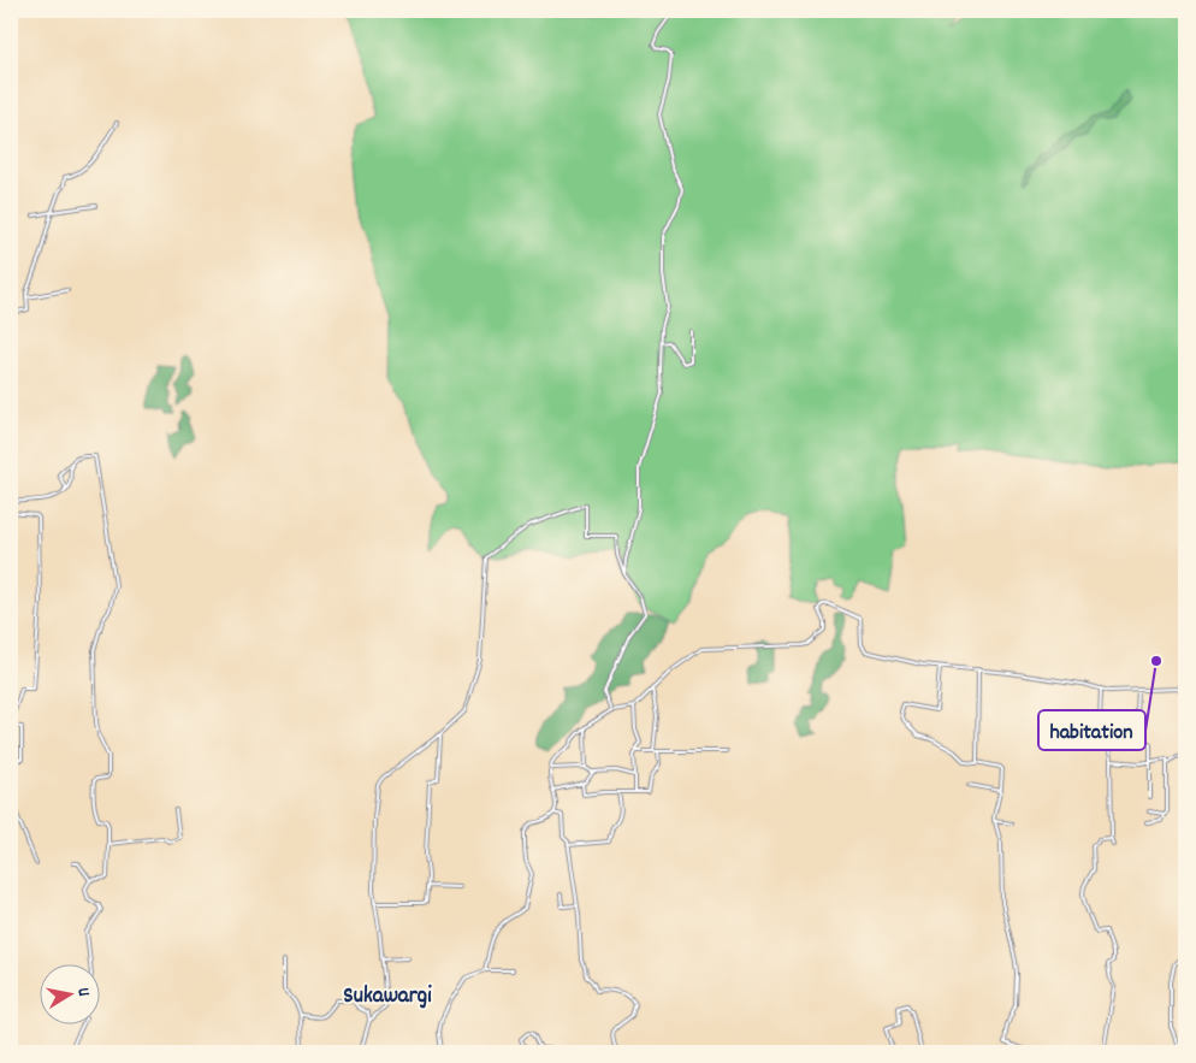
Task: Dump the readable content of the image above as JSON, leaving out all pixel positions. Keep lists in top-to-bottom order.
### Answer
{
  "districts": ["Sukawargi"],
  "places": ["habitation"],
  "north": "right"
}
